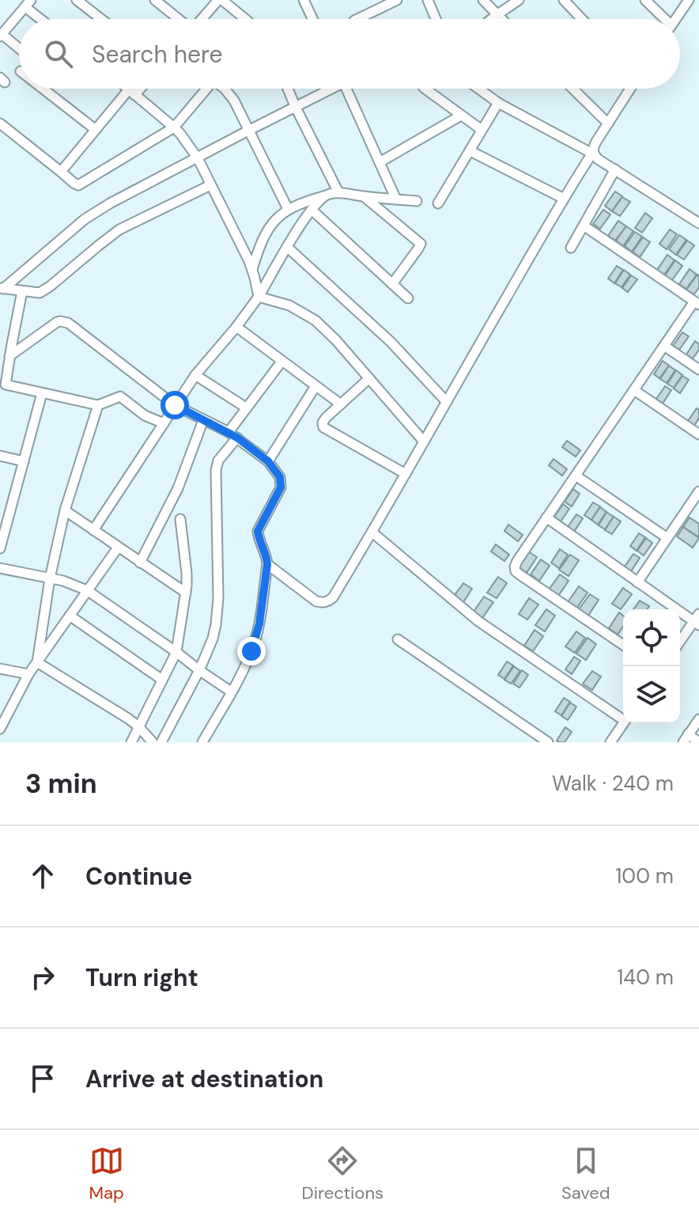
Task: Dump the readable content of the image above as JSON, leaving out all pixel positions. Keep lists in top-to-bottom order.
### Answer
{
  "page": {
    "search": "Search here",
    "heading": ["3 min", "Walk · 240 m"],
    "list": [
      ["Continue", "100 m"],
      ["Turn right", "140 m"],
      "Arrive at destination"
    ],
    "nav": ["Map", "Directions", "Saved"]
  }
}
